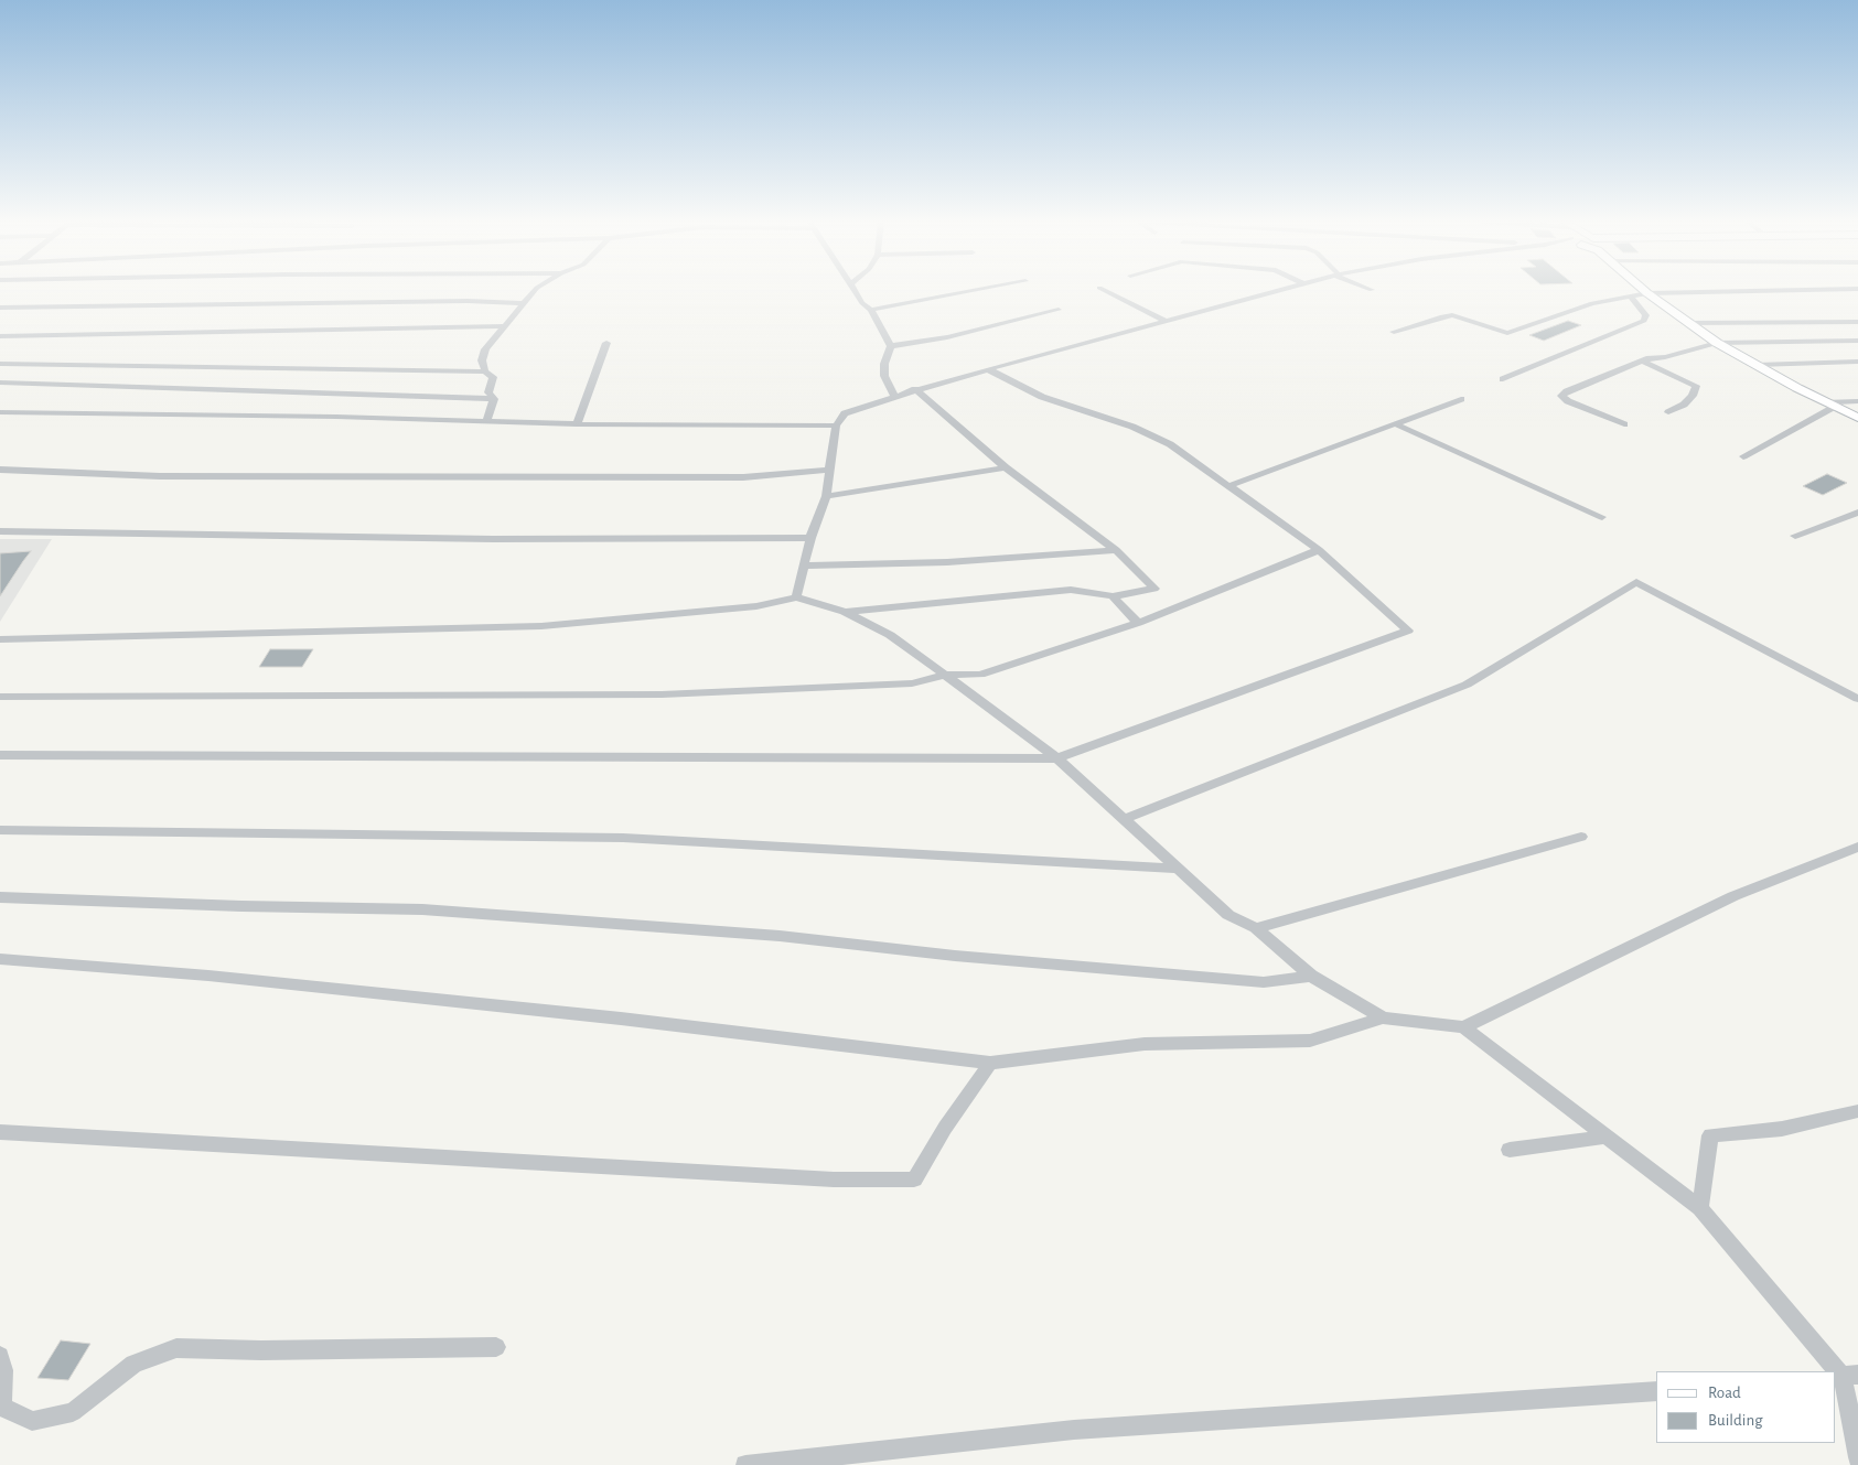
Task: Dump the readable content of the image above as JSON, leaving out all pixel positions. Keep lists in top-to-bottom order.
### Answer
{
  "legend": ["Road", "Building"]
}
